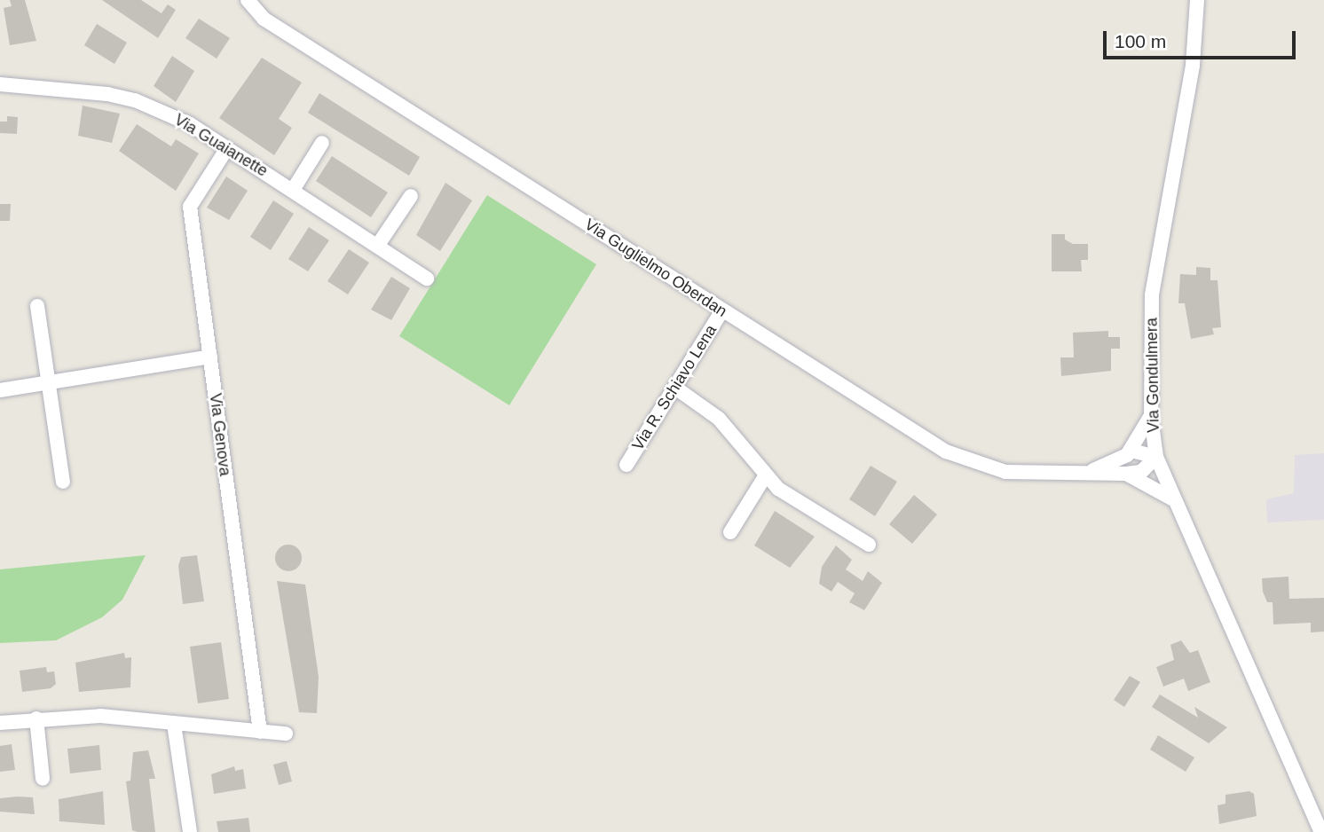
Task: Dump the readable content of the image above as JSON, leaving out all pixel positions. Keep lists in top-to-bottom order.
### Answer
{
  "streets": {
    "street": [
      "Via Guaianette",
      "Via Guglielmo Oberdan",
      "Via Gondulmera",
      "Via R. Schiavo Lena",
      "Via Genova"
    ]
  },
  "crossings": [
    ["Via Guaianette", "Via Genova"],
    ["Via Guglielmo Oberdan", "Via Gondulmera"],
    ["Via Guglielmo Oberdan", "Via R. Schiavo Lena"]
  ],
  "scale_bar": "100 m"
}
